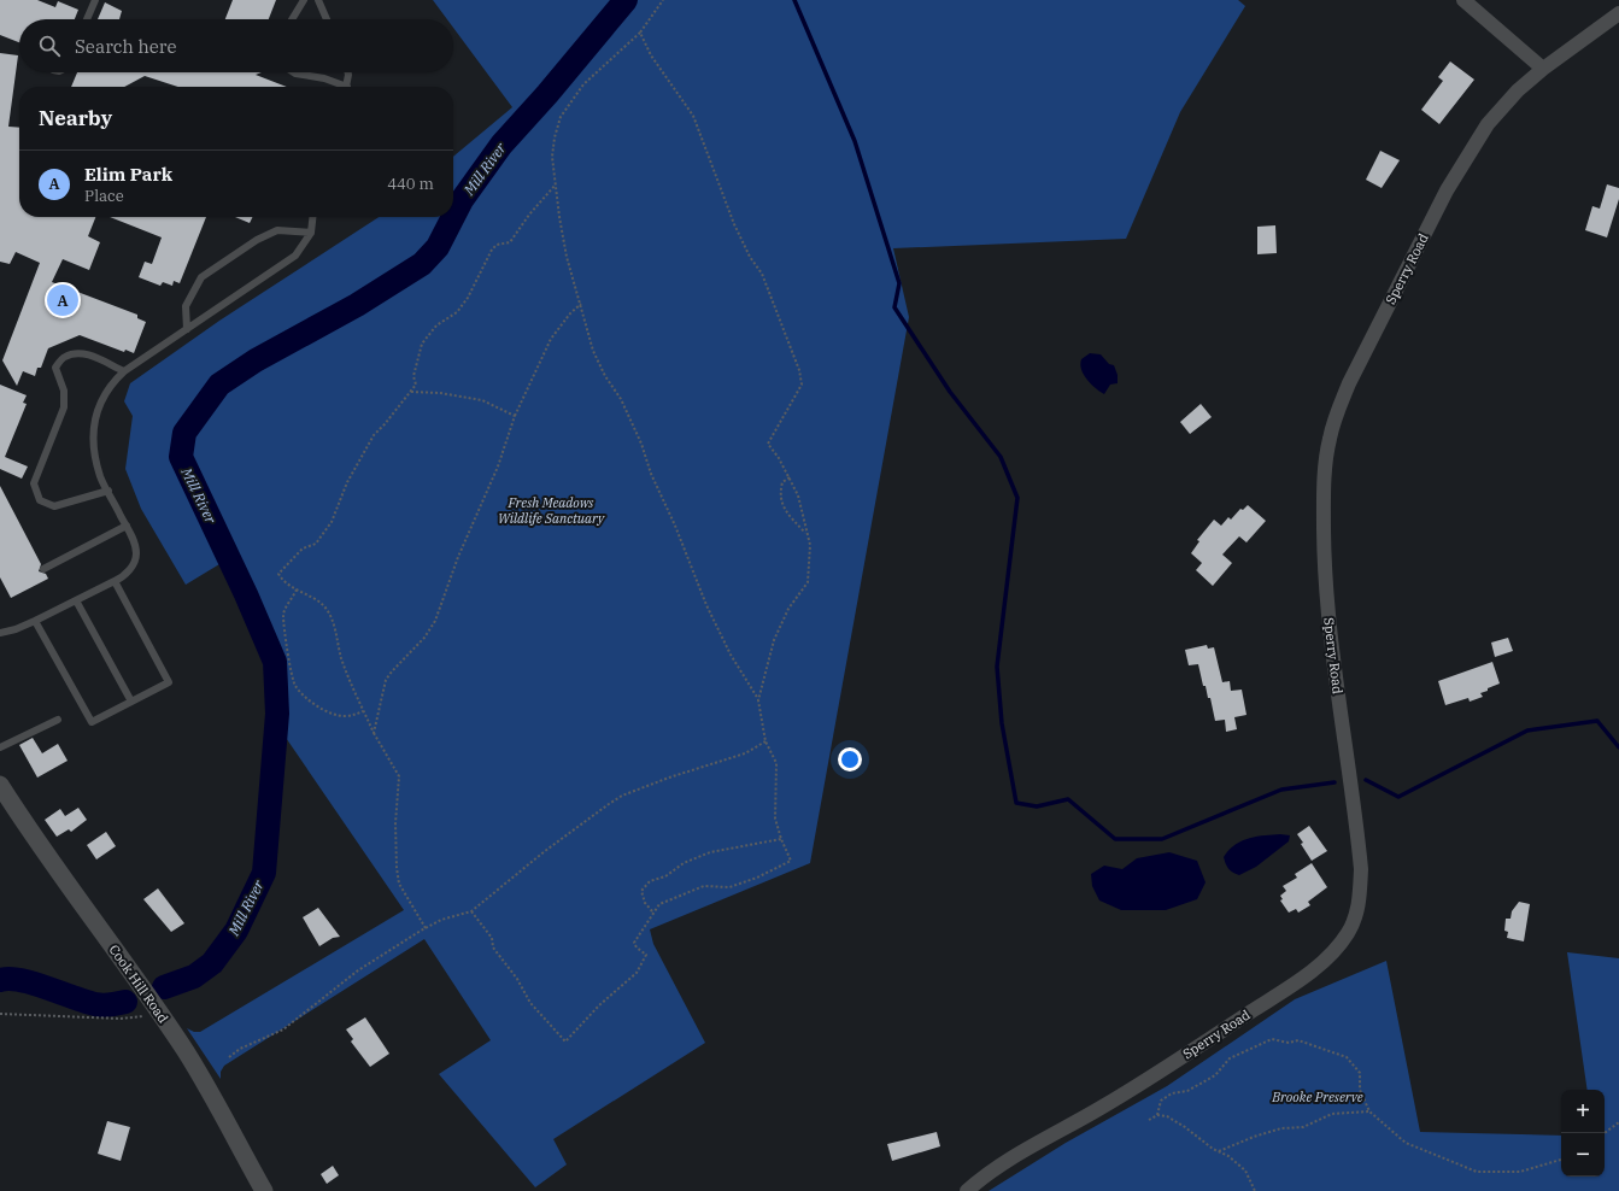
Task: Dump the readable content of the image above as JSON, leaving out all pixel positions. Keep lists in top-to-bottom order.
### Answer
{
  "streets": {
    "street": ["Sperry Road", "Cook Hill Road"]
  },
  "water": ["Mill River"],
  "parks": ["Fresh Meadows Wildlife Sanctuary", "Brooke Preserve"],
  "page": {
    "search": "Search here",
    "heading": "Nearby",
    "list": [
      {
        "mark": "A",
        "name": "Elim Park",
        "note": "Place",
        "value": "440 m"
      }
    ],
    "pins": "A",
    "map_buttons": ["+", "−"]
  }
}
